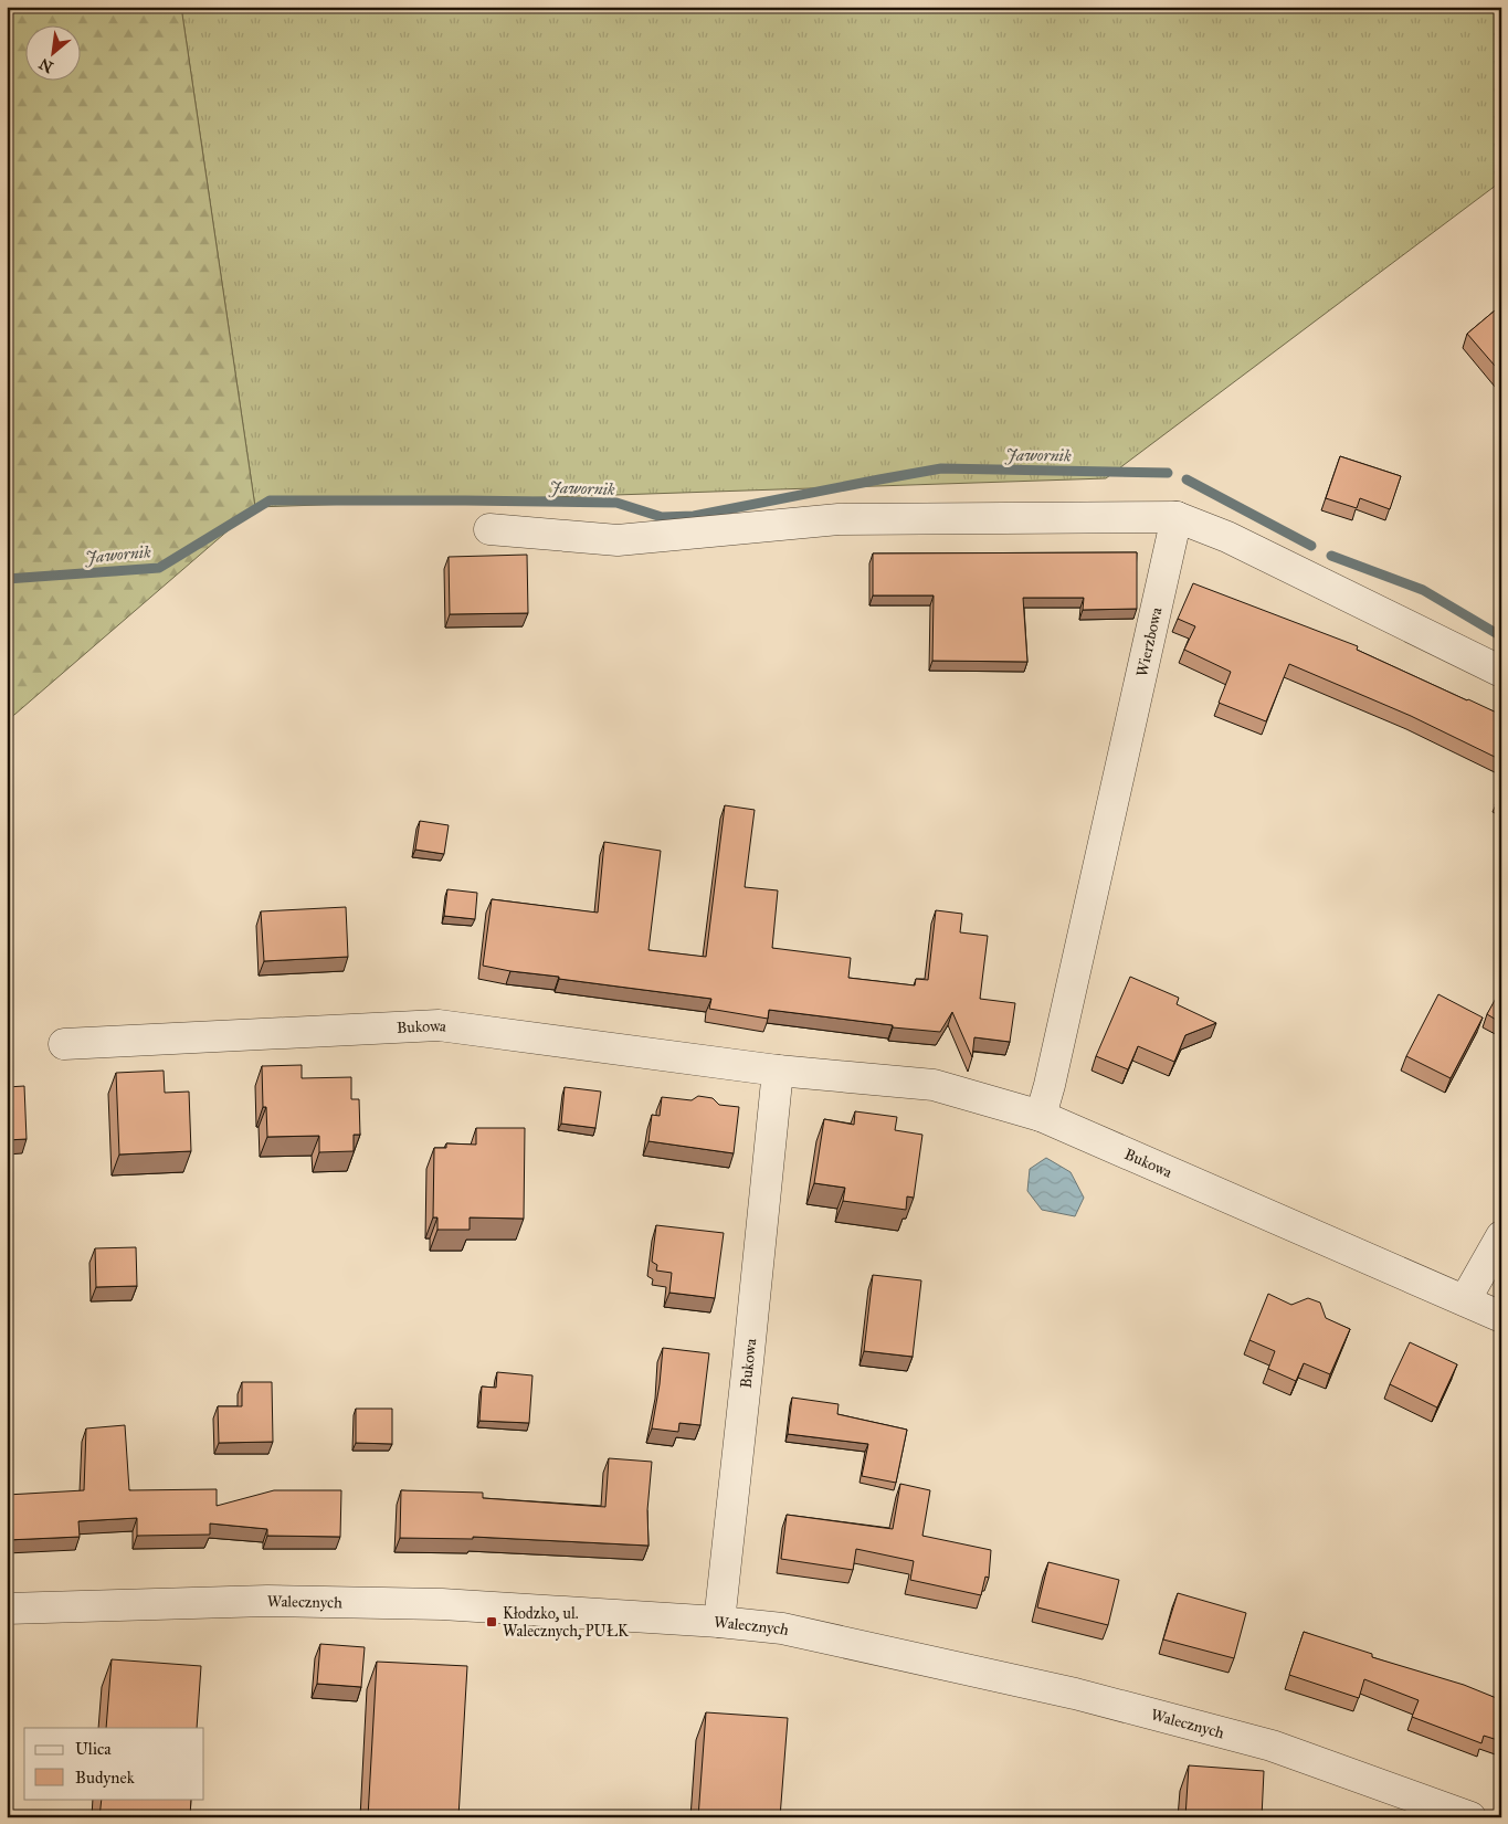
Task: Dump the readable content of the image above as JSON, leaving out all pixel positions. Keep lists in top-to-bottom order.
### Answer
{
  "streets": {
    "street": ["Wierzbowa", "Bukowa", "Walecznych"]
  },
  "crossings": [
    ["Wierzbowa", "Bukowa"],
    ["Bukowa", "Walecznych"]
  ],
  "water": ["Jawornik"],
  "places": {
    "transit": ["Kłodzko, ul. Walecznych, PUŁK"]
  },
  "legend": ["Ulica", "Budynek"],
  "north": "bottom left"
}
